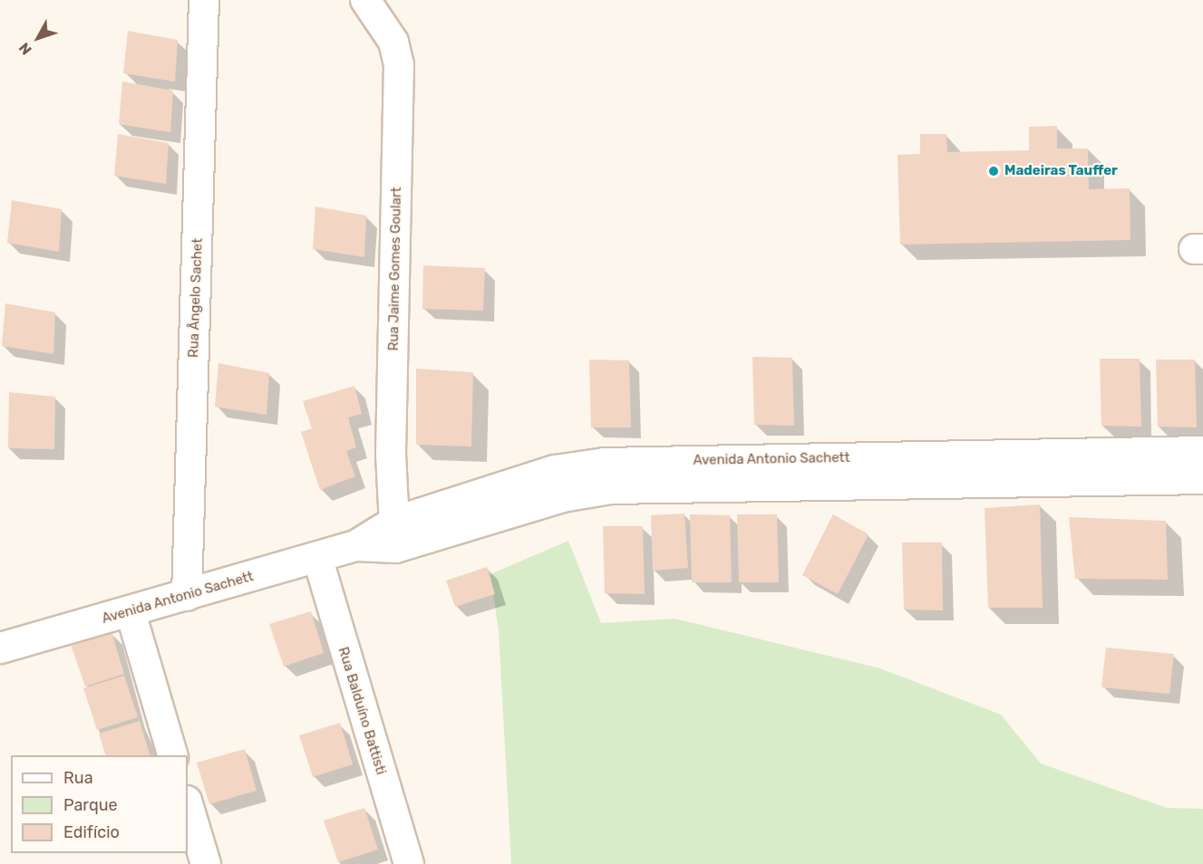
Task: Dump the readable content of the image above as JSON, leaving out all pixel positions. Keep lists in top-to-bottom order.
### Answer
{
  "streets": {
    "street": [
      "Rua Jaime Gomes Goulart",
      "Rua Ângelo Sachet",
      "Avenida Antonio Sachett",
      "Rua Balduíno Battisti"
    ]
  },
  "crossings": [
    ["Rua Jaime Gomes Goulart", "Avenida Antonio Sachett"],
    ["Rua Ângelo Sachet", "Avenida Antonio Sachett"],
    ["Avenida Antonio Sachett", "Rua Balduíno Battisti"]
  ],
  "places": ["Madeiras Tauffer"],
  "legend": ["Rua", "Parque", "Edifício"],
  "north": "bottom left"
}
